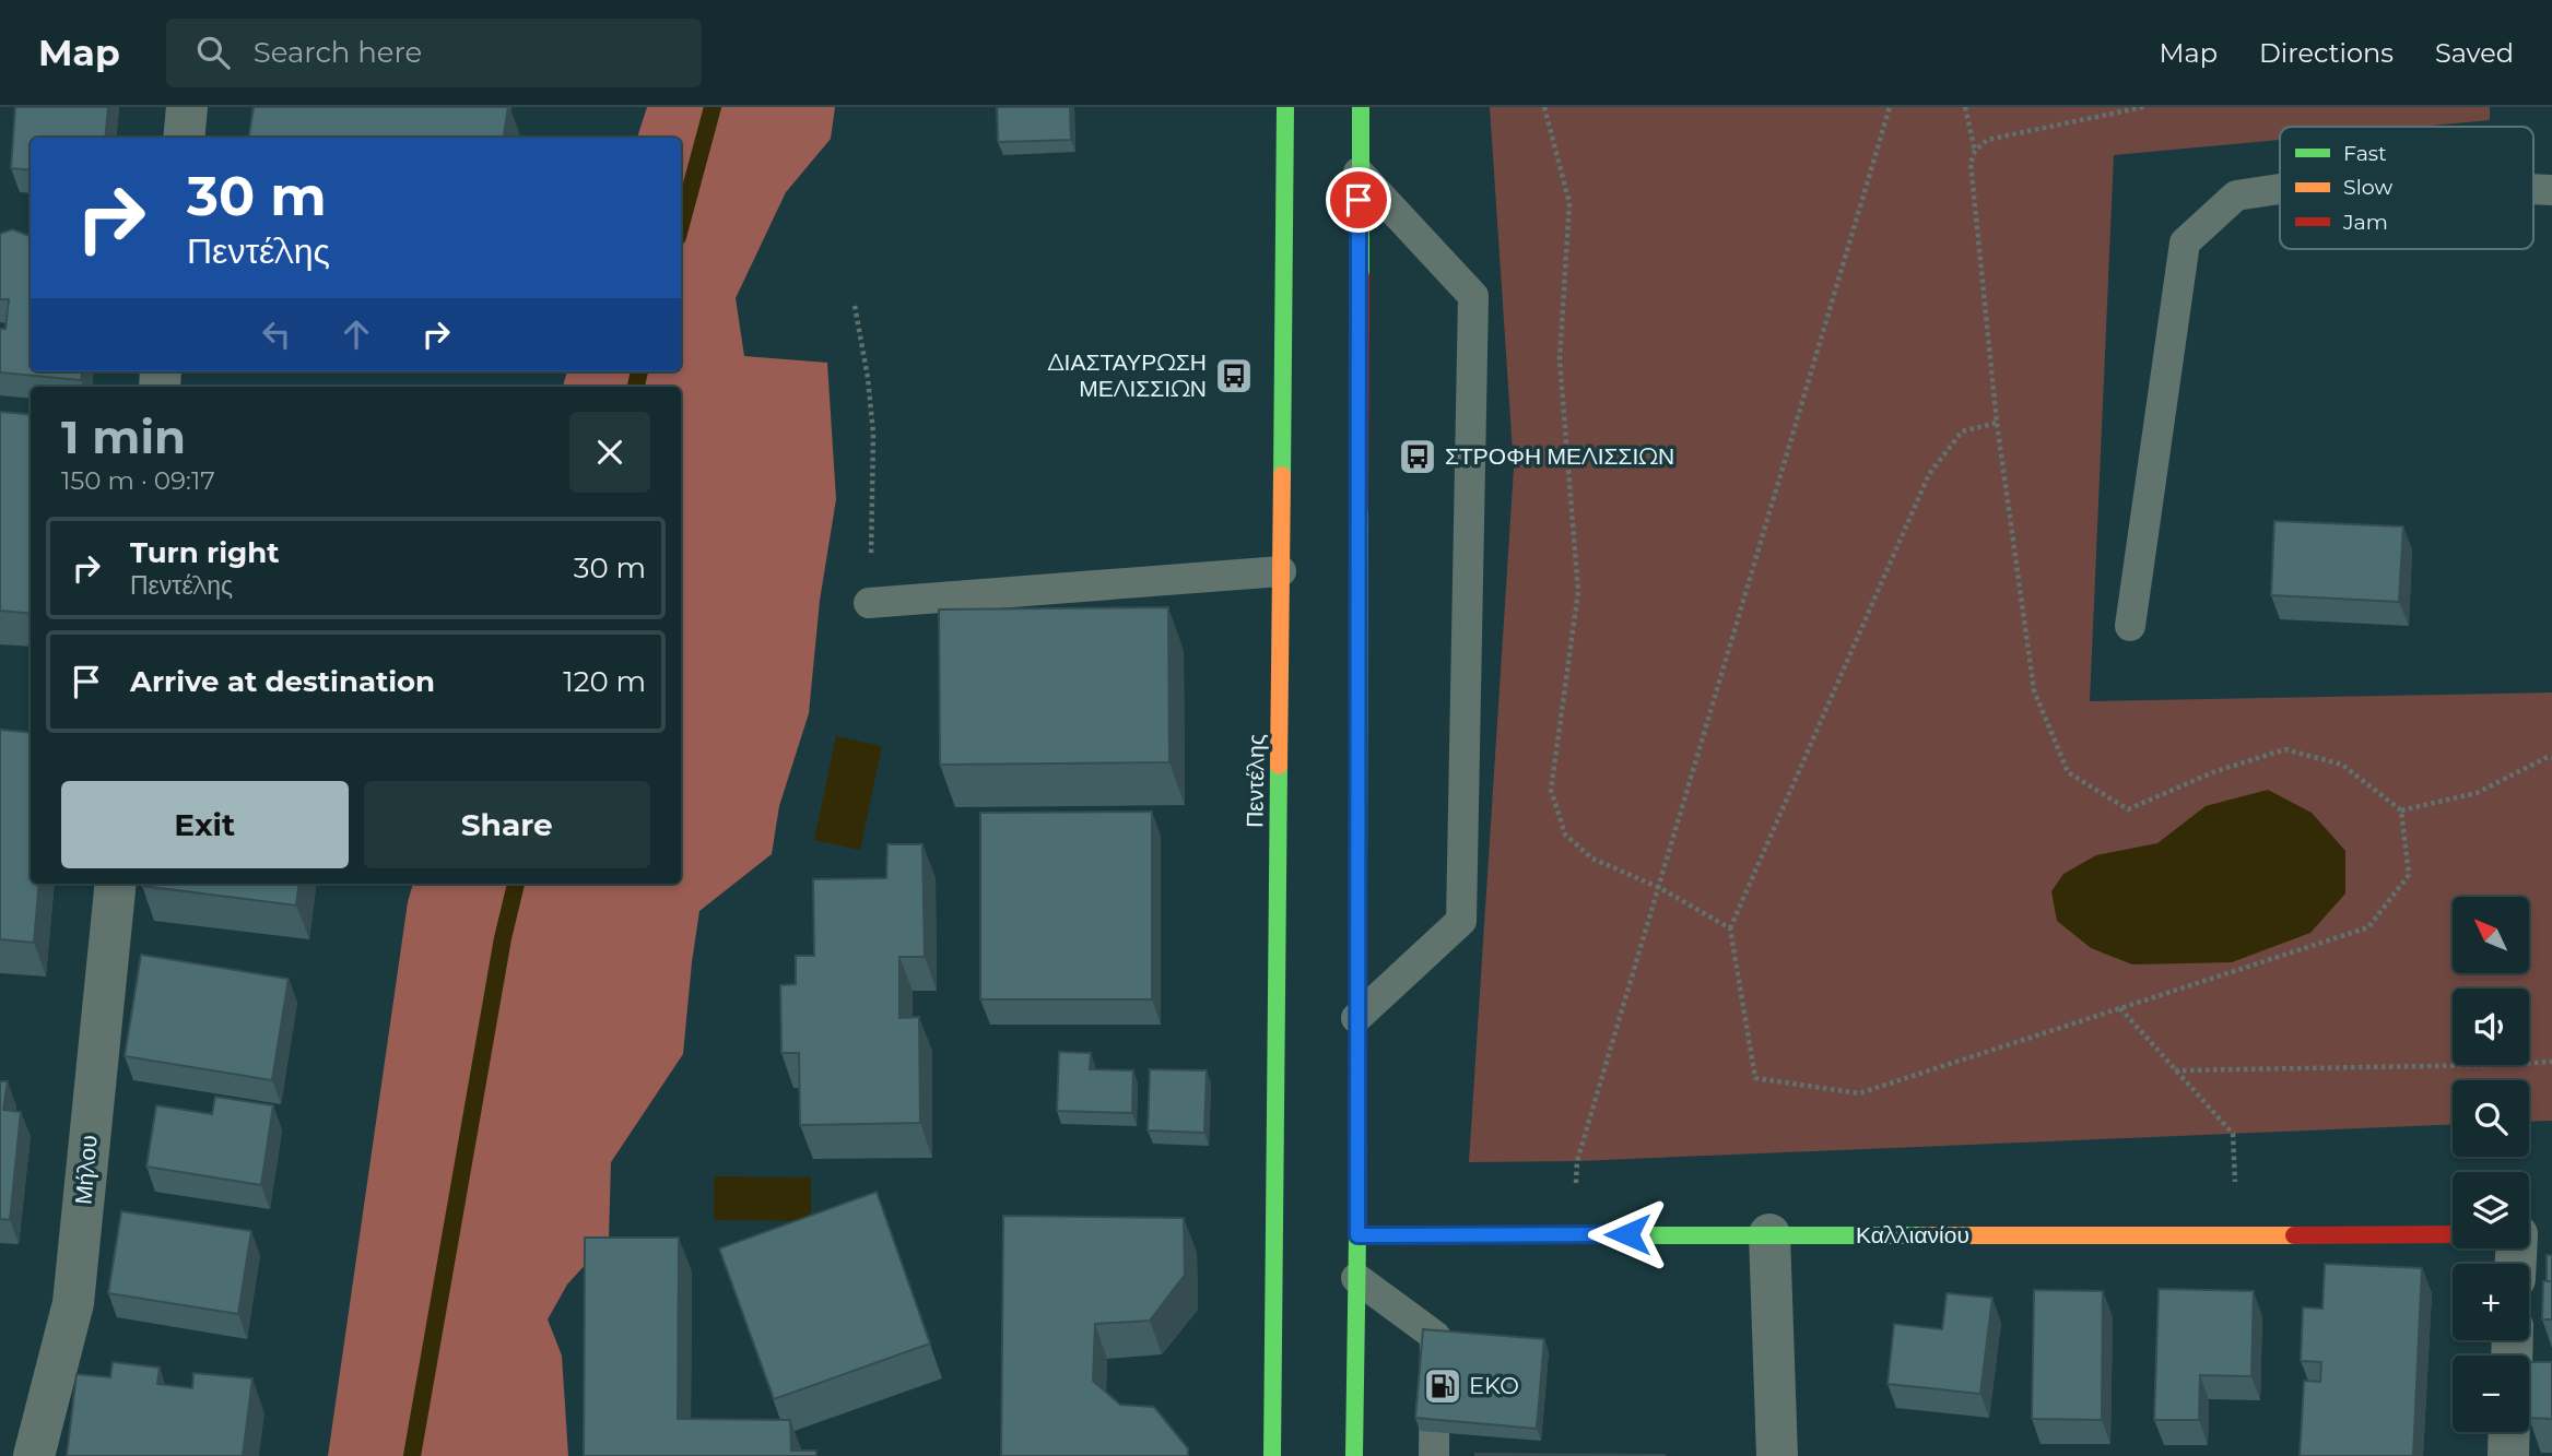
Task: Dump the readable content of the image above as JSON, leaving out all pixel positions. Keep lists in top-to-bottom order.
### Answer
{
  "streets": {
    "main road": ["Πεντέλης", "Καλλιανίου"],
    "street": ["Μήλου"]
  },
  "places": {
    "bus stop": ["ΔΙΑΣΤΑΥΡΩΣΗ ΜΕΛΙΣΣΙΩΝ", "ΣΤΡΟΦΗ ΜΕΛΙΣΣΙΩΝ"],
    "fuel station": ["EKO"]
  },
  "legend": ["Fast", "Slow", "Jam"],
  "north": "top left",
  "page": {
    "header": "Map",
    "search": "Search here",
    "nav": ["Map", "Directions", "Saved"],
    "turn": ["30 m", "Πεντέλης"],
    "heading": ["1 min", "150 m · 09:17"],
    "list": [
      {
        "name": "Turn right",
        "note": "Πεντέλης",
        "value": "30 m"
      },
      {
        "name": "Arrive at destination",
        "value": "120 m"
      }
    ],
    "buttons": ["Exit", "Share"],
    "map_buttons": ["+", "−"]
  }
}
